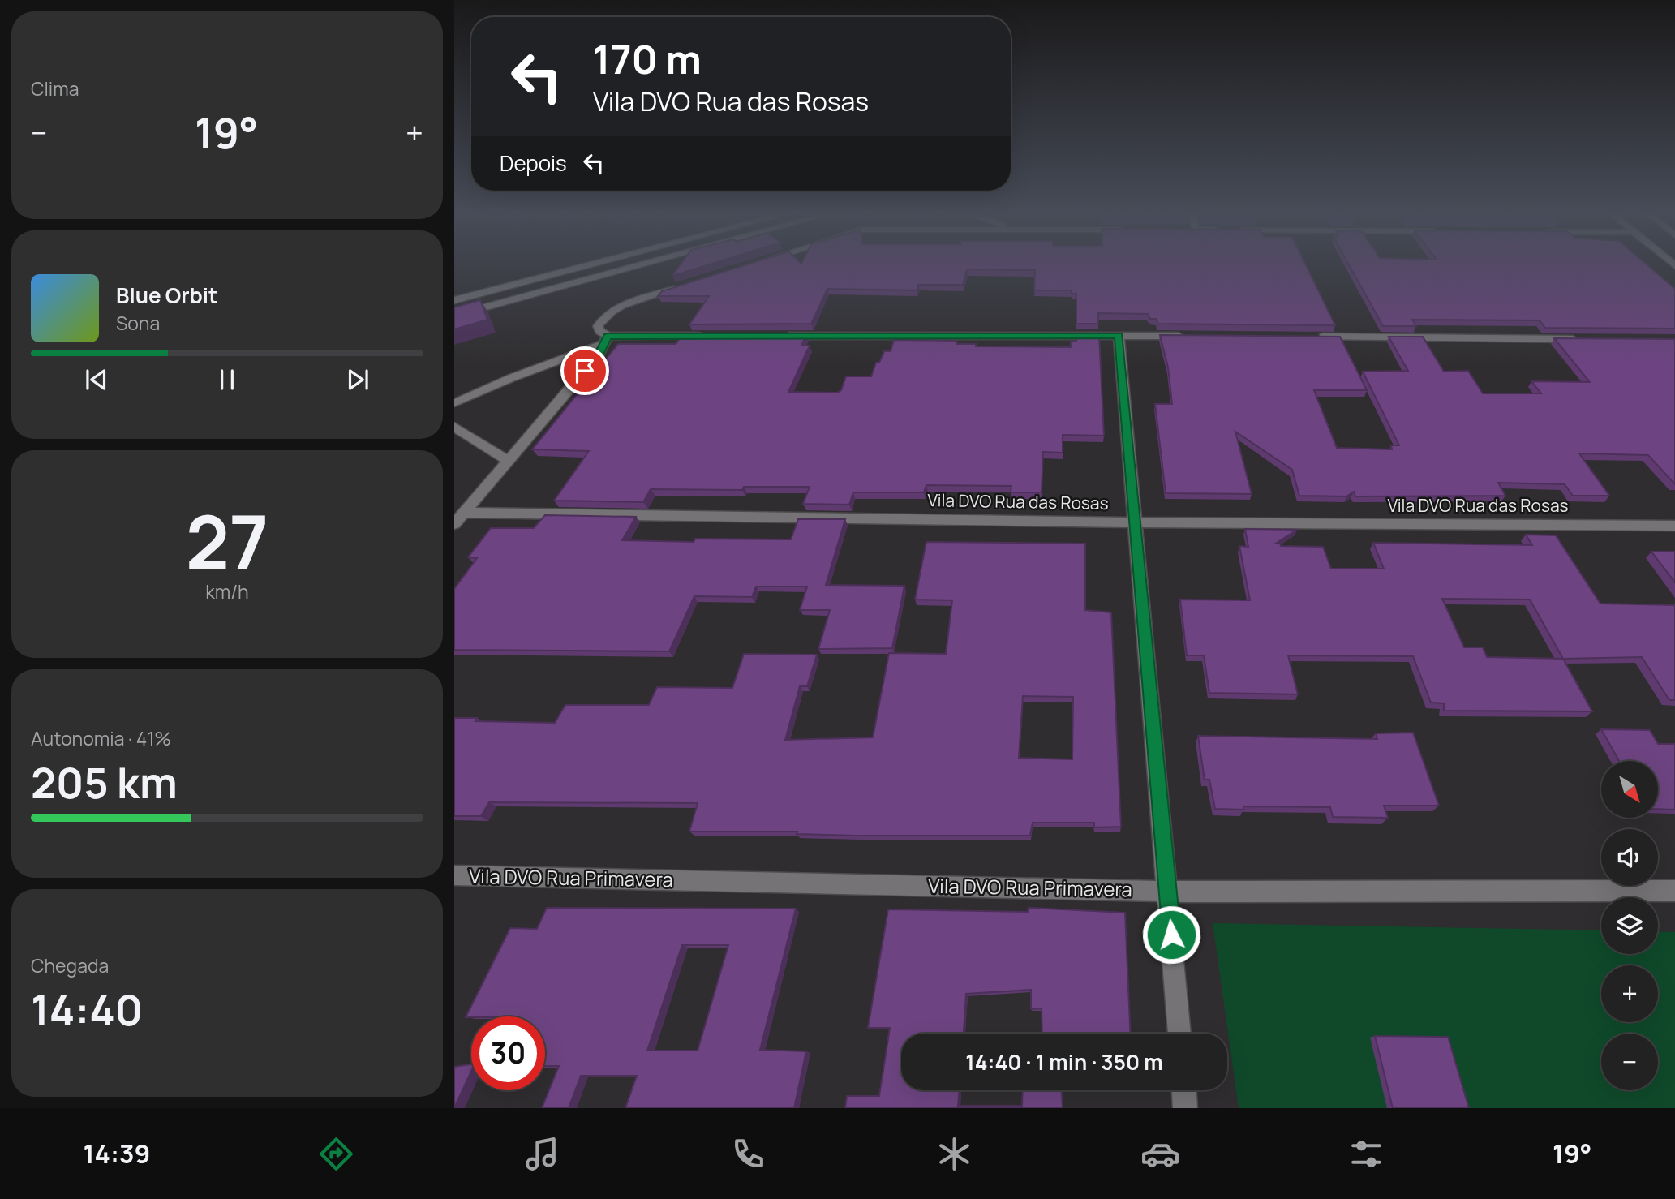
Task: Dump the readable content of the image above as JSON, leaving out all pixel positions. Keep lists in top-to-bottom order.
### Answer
{
  "streets": {
    "street": ["Vila DVO Rua das Rosas", "Vila DVO Rua Primavera"]
  },
  "north": "bottom right",
  "page": {
    "tile": [
      "Clima",
      ["27", "km/h"],
      ["Autonomia · 41%", "205 km"],
      ["Chegada", "14:40"]
    ],
    "turn": ["170 m", "Vila DVO Rua das Rosas"],
    "heat": ["−", "19°", "+"],
    "then": "Depois",
    "song": ["Blue Orbit", "Sona"],
    "map_buttons": ["+", "−"],
    "limit": "30",
    "trip": "14:40 · 1 min · 350 m",
    "tabs": ["14:39", "19°"]
  }
}
